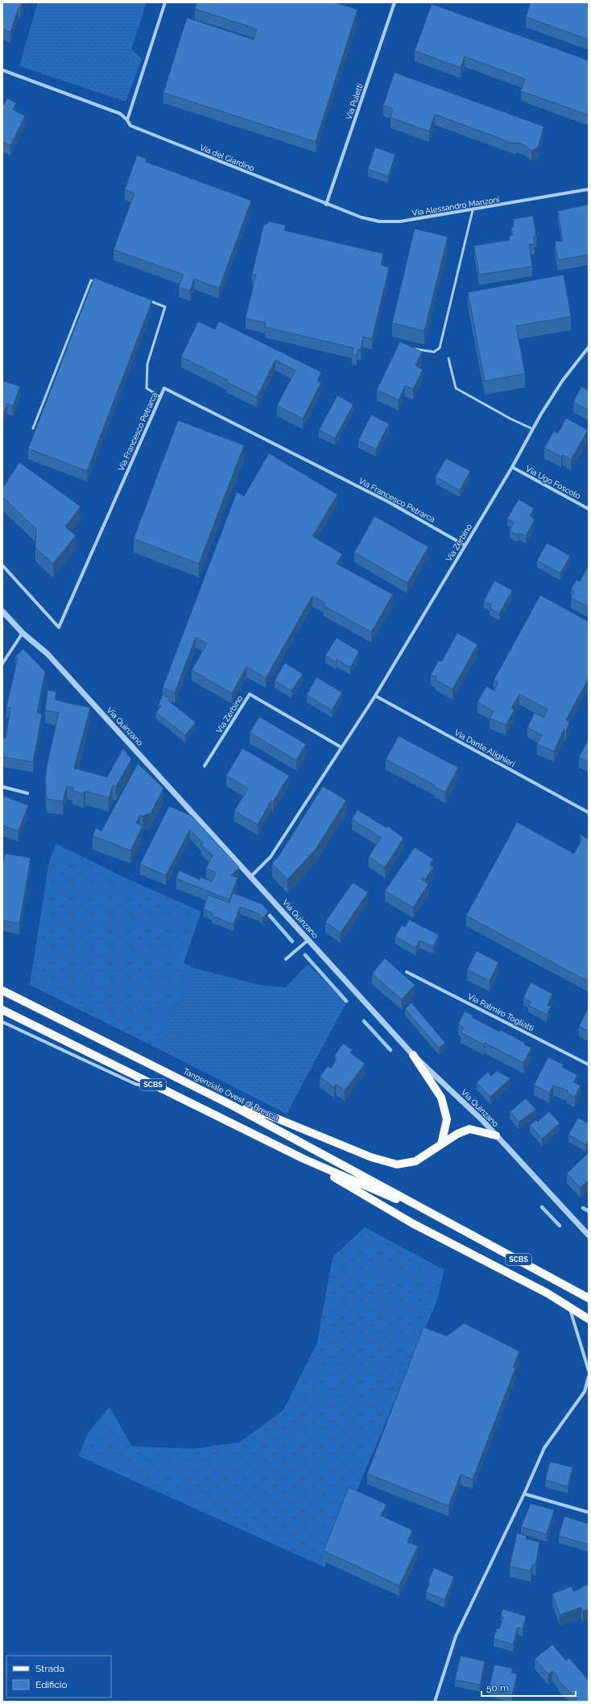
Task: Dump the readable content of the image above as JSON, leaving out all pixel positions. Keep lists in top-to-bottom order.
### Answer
{
  "streets": {
    "main road": ["SCBS", "Tangenziale Ovest di Brescia"],
    "street": [
      "Via Puletti",
      "Via del Giardino",
      "Via Alessandro Manzoni",
      "Via Francesco Petrarca",
      "Via Ugo Foscolo",
      "Via Zerbino",
      "Via Quinzano",
      "Via Dante Alighieri",
      "Via Palmiro Togliatti"
    ]
  },
  "crossings": [
    ["Via Puletti", "Via del Giardino"],
    ["Via Puletti", "Via Alessandro Manzoni"],
    ["Via del Giardino", "Via Alessandro Manzoni"],
    ["Via Francesco Petrarca", "Via Zerbino"],
    ["Via Ugo Foscolo", "Via Zerbino"],
    ["Via Zerbino", "Via Quinzano"],
    ["Via Zerbino", "Via Dante Alighieri"]
  ],
  "legend": ["Strada", "Edificio"],
  "scale_bar": "50 m"
}
